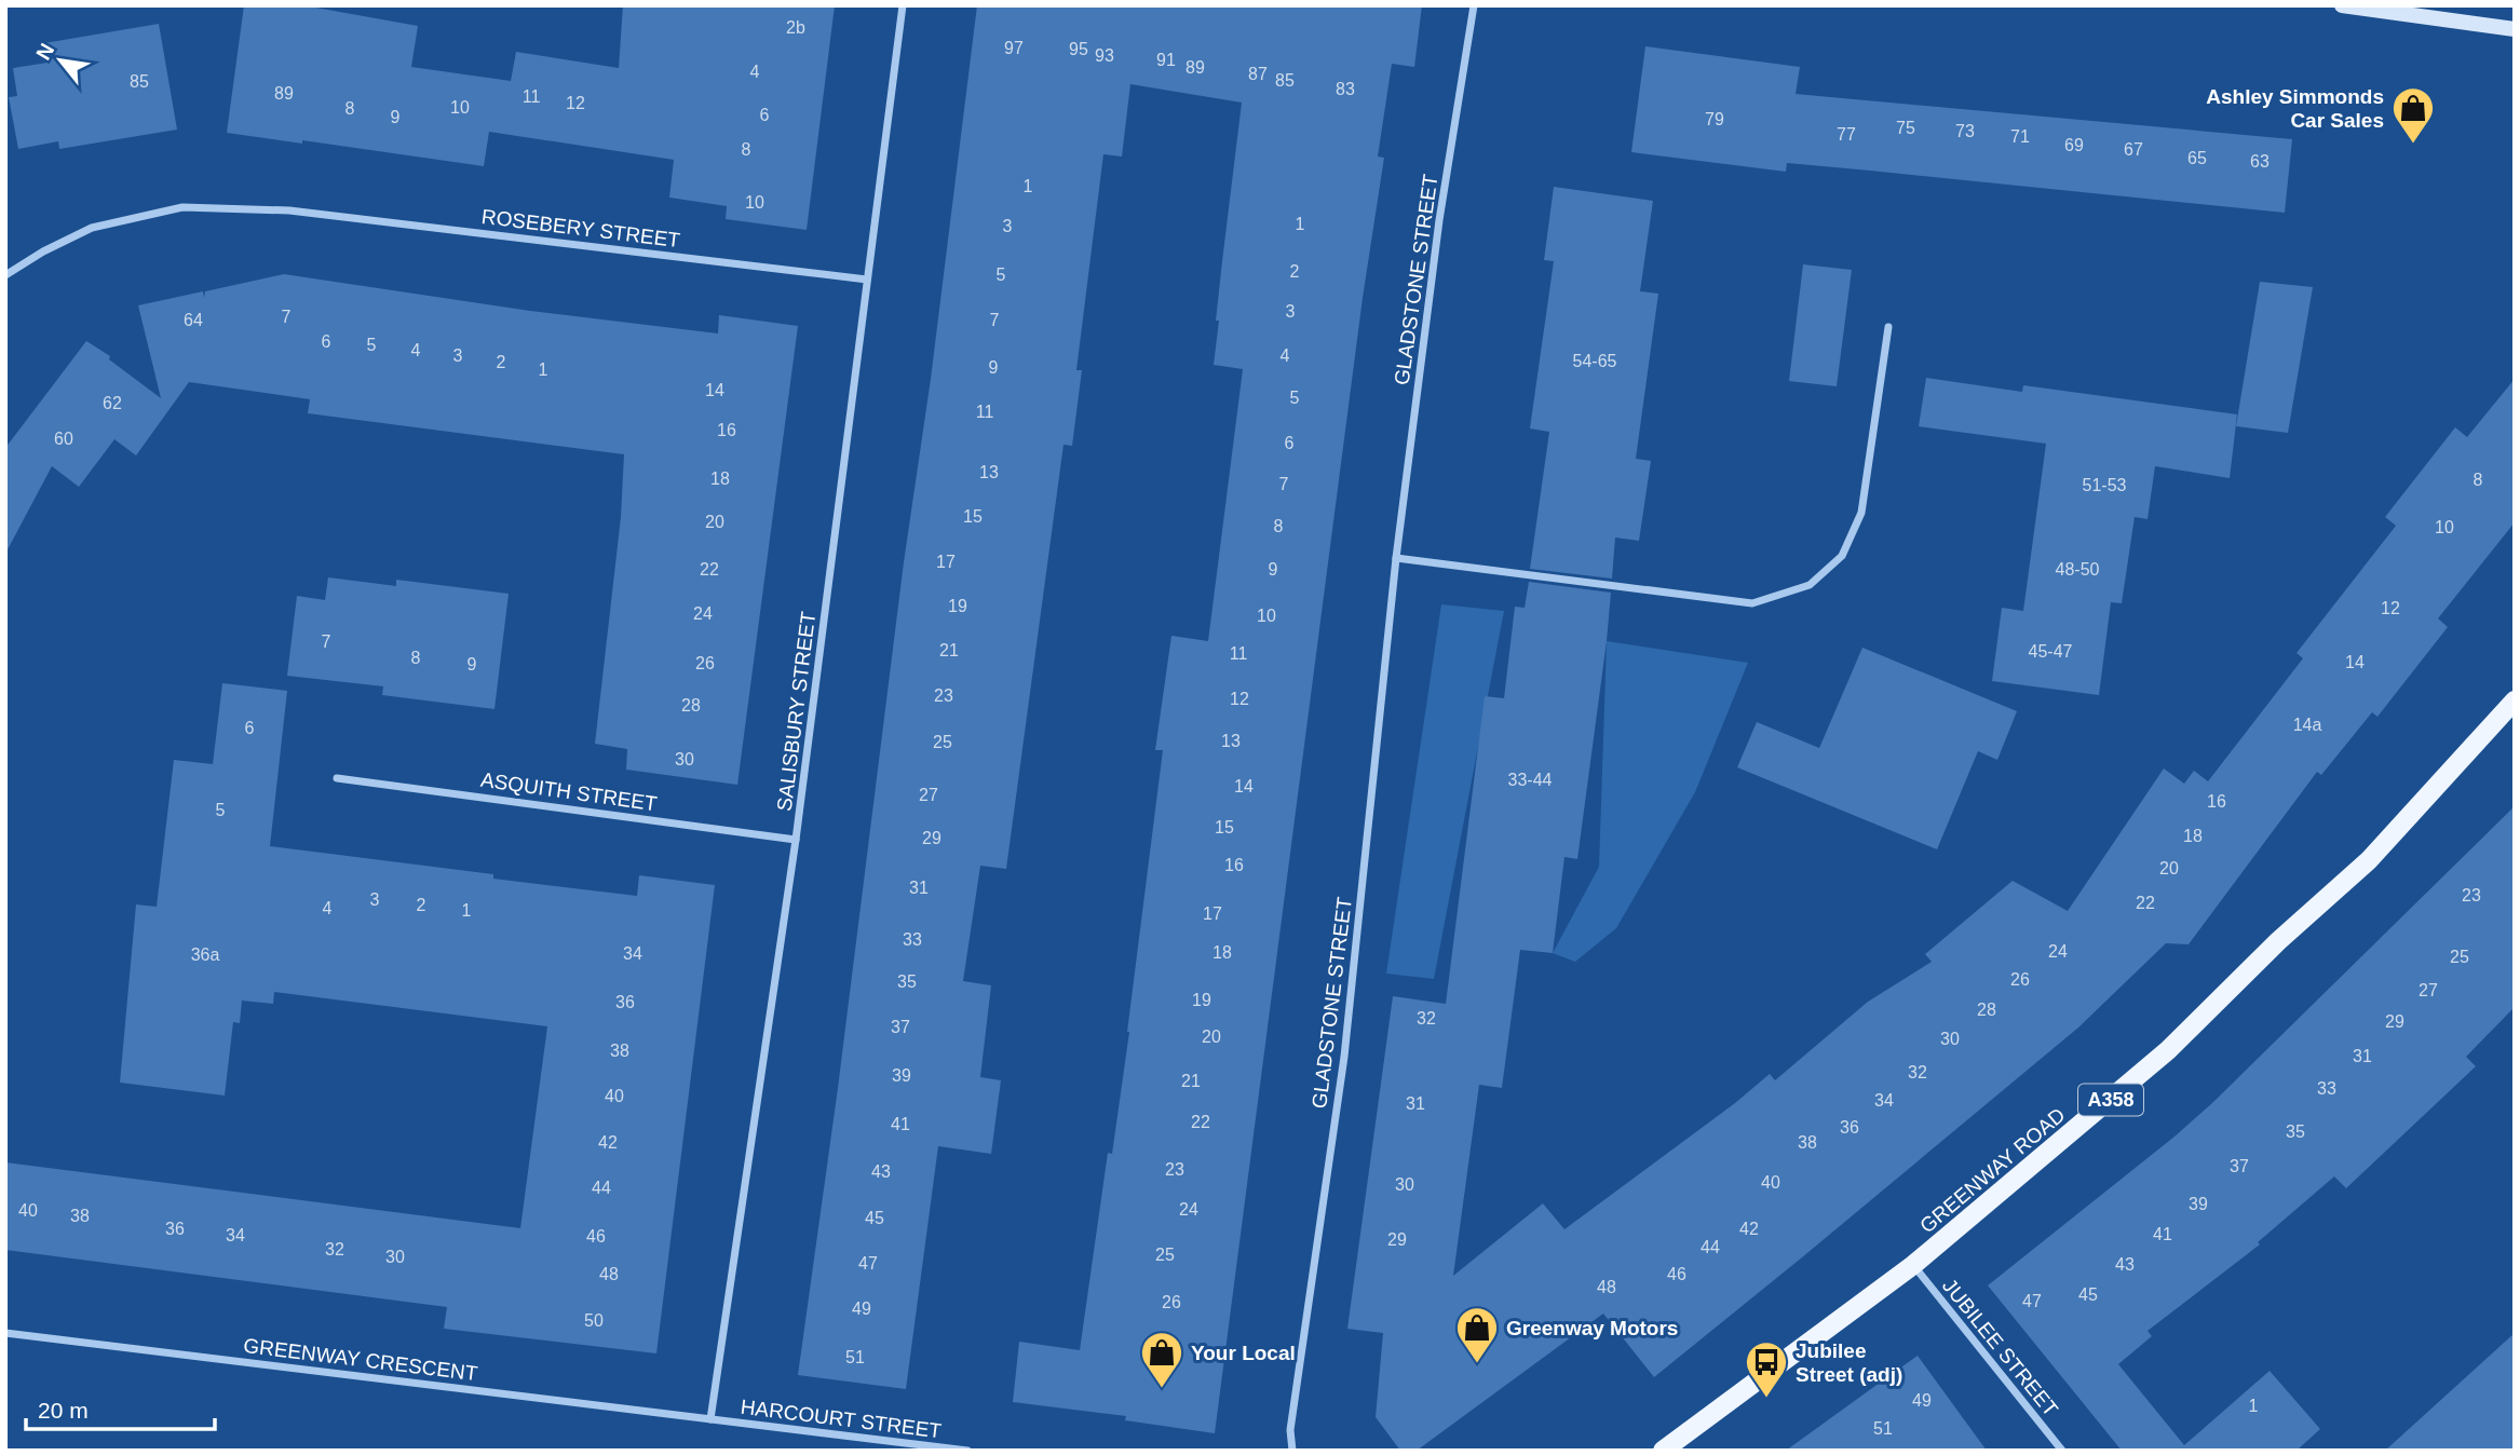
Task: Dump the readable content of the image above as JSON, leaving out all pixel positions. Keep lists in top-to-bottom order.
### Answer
{
  "streets": {
    "main road": ["A358", "GREENWAY ROAD"],
    "street": [
      "ROSEBERY STREET",
      "GLADSTONE STREET",
      "SALISBURY STREET",
      "ASQUITH STREET",
      "JUBILEE STREET",
      "GREENWAY CRESCENT",
      "HARCOURT STREET"
    ]
  },
  "crossings": [
    ["ROSEBERY STREET", "SALISBURY STREET"],
    ["SALISBURY STREET", "ASQUITH STREET"],
    ["SALISBURY STREET", "GREENWAY CRESCENT"],
    ["SALISBURY STREET", "HARCOURT STREET"],
    ["GREENWAY ROAD", "JUBILEE STREET"],
    ["GREENWAY CRESCENT", "HARCOURT STREET"]
  ],
  "places": {
    "shop": ["Ashley Simmonds Car Sales", "Greenway Motors", "Your Local"],
    "bus stop": ["Jubilee Street (adj)"]
  },
  "house_numbers": [
    "2b",
    "97",
    "95",
    "93",
    "91",
    "89",
    "4",
    "87",
    "85",
    "85",
    "83",
    "89",
    "11",
    "12",
    "10",
    "8",
    "6",
    "9",
    "79",
    "75",
    "73",
    "77",
    "71",
    "69",
    "8",
    "67",
    "65",
    "63",
    "1",
    "10",
    "1",
    "3",
    "2",
    "5",
    "3",
    "7",
    "64",
    "7",
    "6",
    "5",
    "4",
    "3",
    "4",
    "54-65",
    "2",
    "9",
    "1",
    "14",
    "5",
    "62",
    "11",
    "16",
    "60",
    "6",
    "13",
    "18",
    "8",
    "7",
    "51-53",
    "15",
    "20",
    "8",
    "10",
    "17",
    "22",
    "9",
    "48-50",
    "19",
    "12",
    "24",
    "10",
    "7",
    "21",
    "45-47",
    "11",
    "8",
    "14",
    "26",
    "9",
    "23",
    "12",
    "28",
    "14a",
    "6",
    "13",
    "25",
    "30",
    "33-44",
    "14",
    "27",
    "16",
    "5",
    "15",
    "18",
    "29",
    "16",
    "20",
    "31",
    "23",
    "3",
    "22",
    "2",
    "4",
    "1",
    "17",
    "33",
    "24",
    "18",
    "34",
    "36a",
    "25",
    "26",
    "35",
    "27",
    "19",
    "36",
    "28",
    "32",
    "29",
    "37",
    "20",
    "30",
    "38",
    "31",
    "32",
    "39",
    "21",
    "33",
    "40",
    "34",
    "31",
    "22",
    "41",
    "36",
    "35",
    "42",
    "38",
    "37",
    "23",
    "43",
    "40",
    "30",
    "44",
    "39",
    "24",
    "40",
    "38",
    "45",
    "36",
    "42",
    "41",
    "34",
    "46",
    "29",
    "44",
    "32",
    "25",
    "30",
    "47",
    "43",
    "48",
    "46",
    "48",
    "45",
    "47",
    "26",
    "49",
    "50",
    "51",
    "49",
    "1",
    "51"
  ],
  "scale_bar": "20 m",
  "north": "top left"
}
